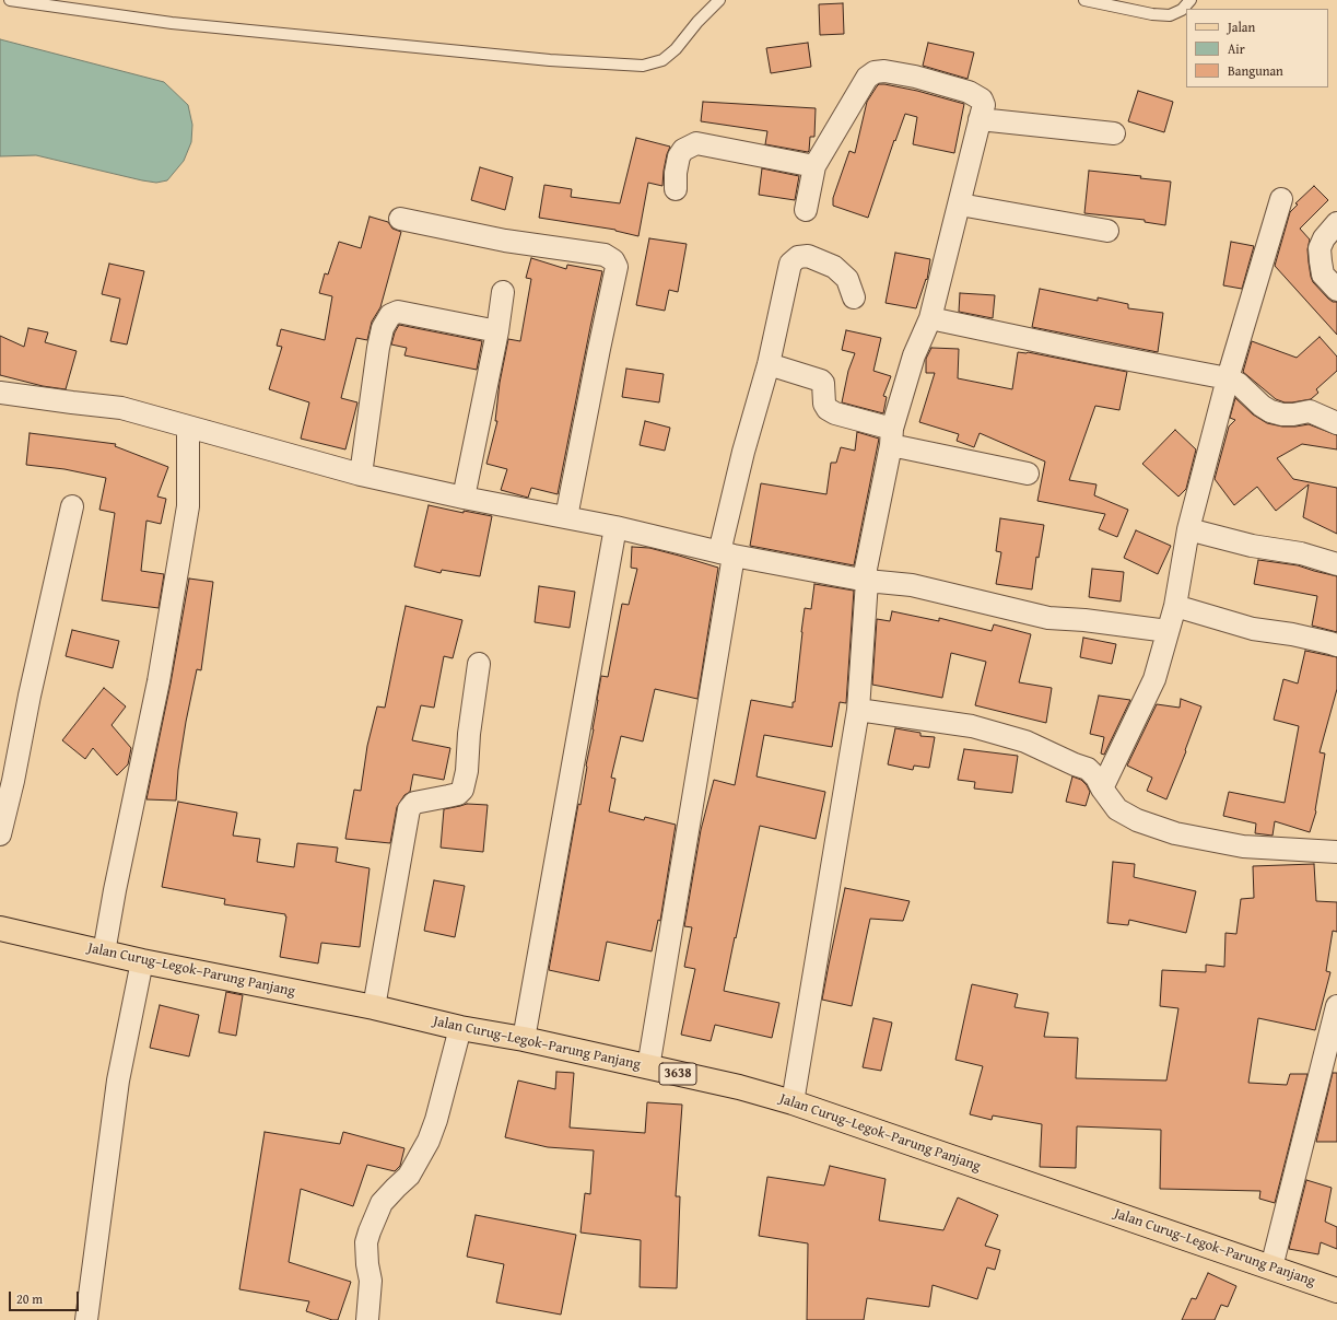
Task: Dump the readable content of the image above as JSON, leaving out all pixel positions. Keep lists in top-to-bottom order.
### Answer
{
  "streets": {
    "main road": ["Jalan Curug–Legok–Parung Panjang", "3638"]
  },
  "legend": ["Jalan", "Air", "Bangunan"],
  "scale_bar": "20 m"
}
